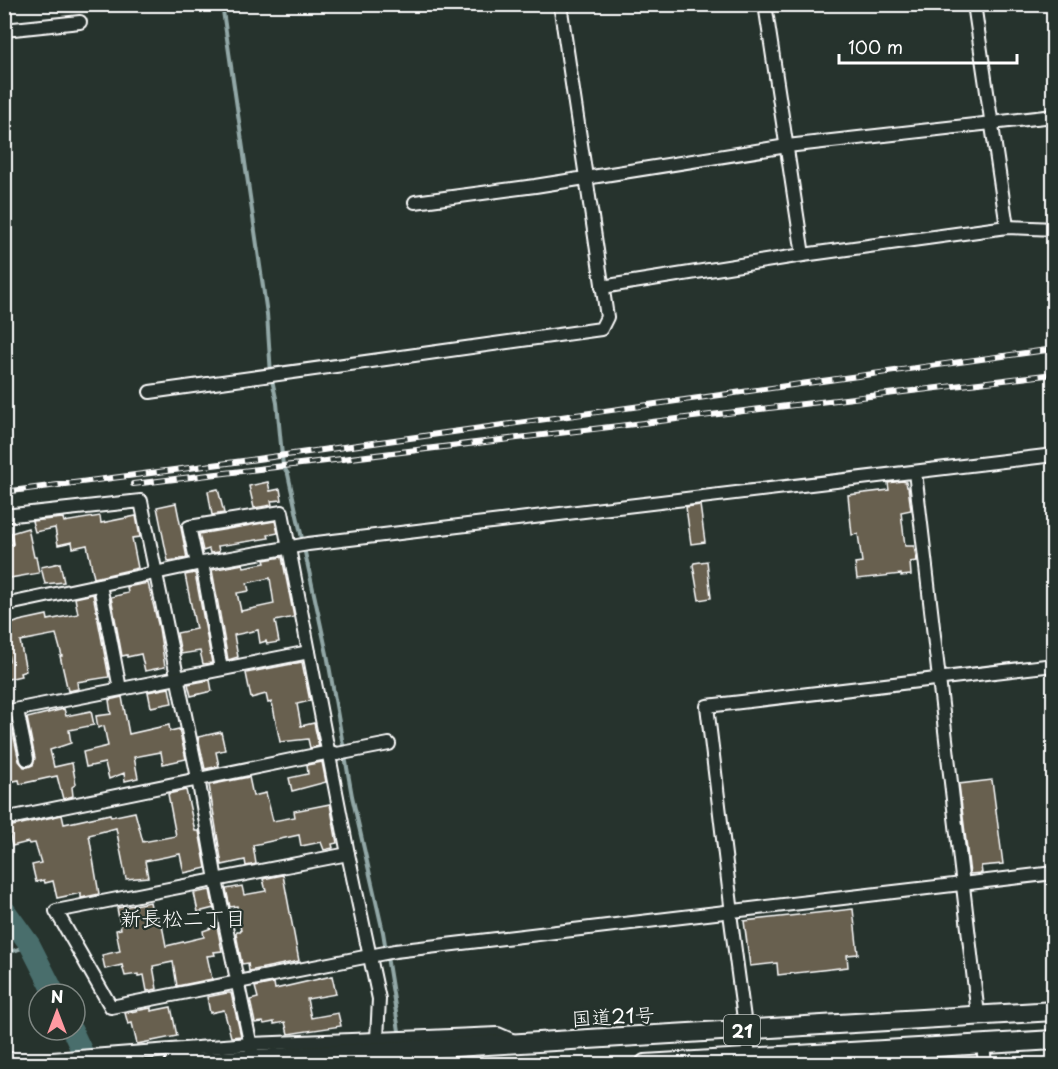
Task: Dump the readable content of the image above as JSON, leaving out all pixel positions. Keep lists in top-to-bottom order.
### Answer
{
  "streets": {
    "highway": ["国道21号", "21"]
  },
  "districts": ["新長松二丁目"],
  "scale_bar": "100 m",
  "north": "top"
}
